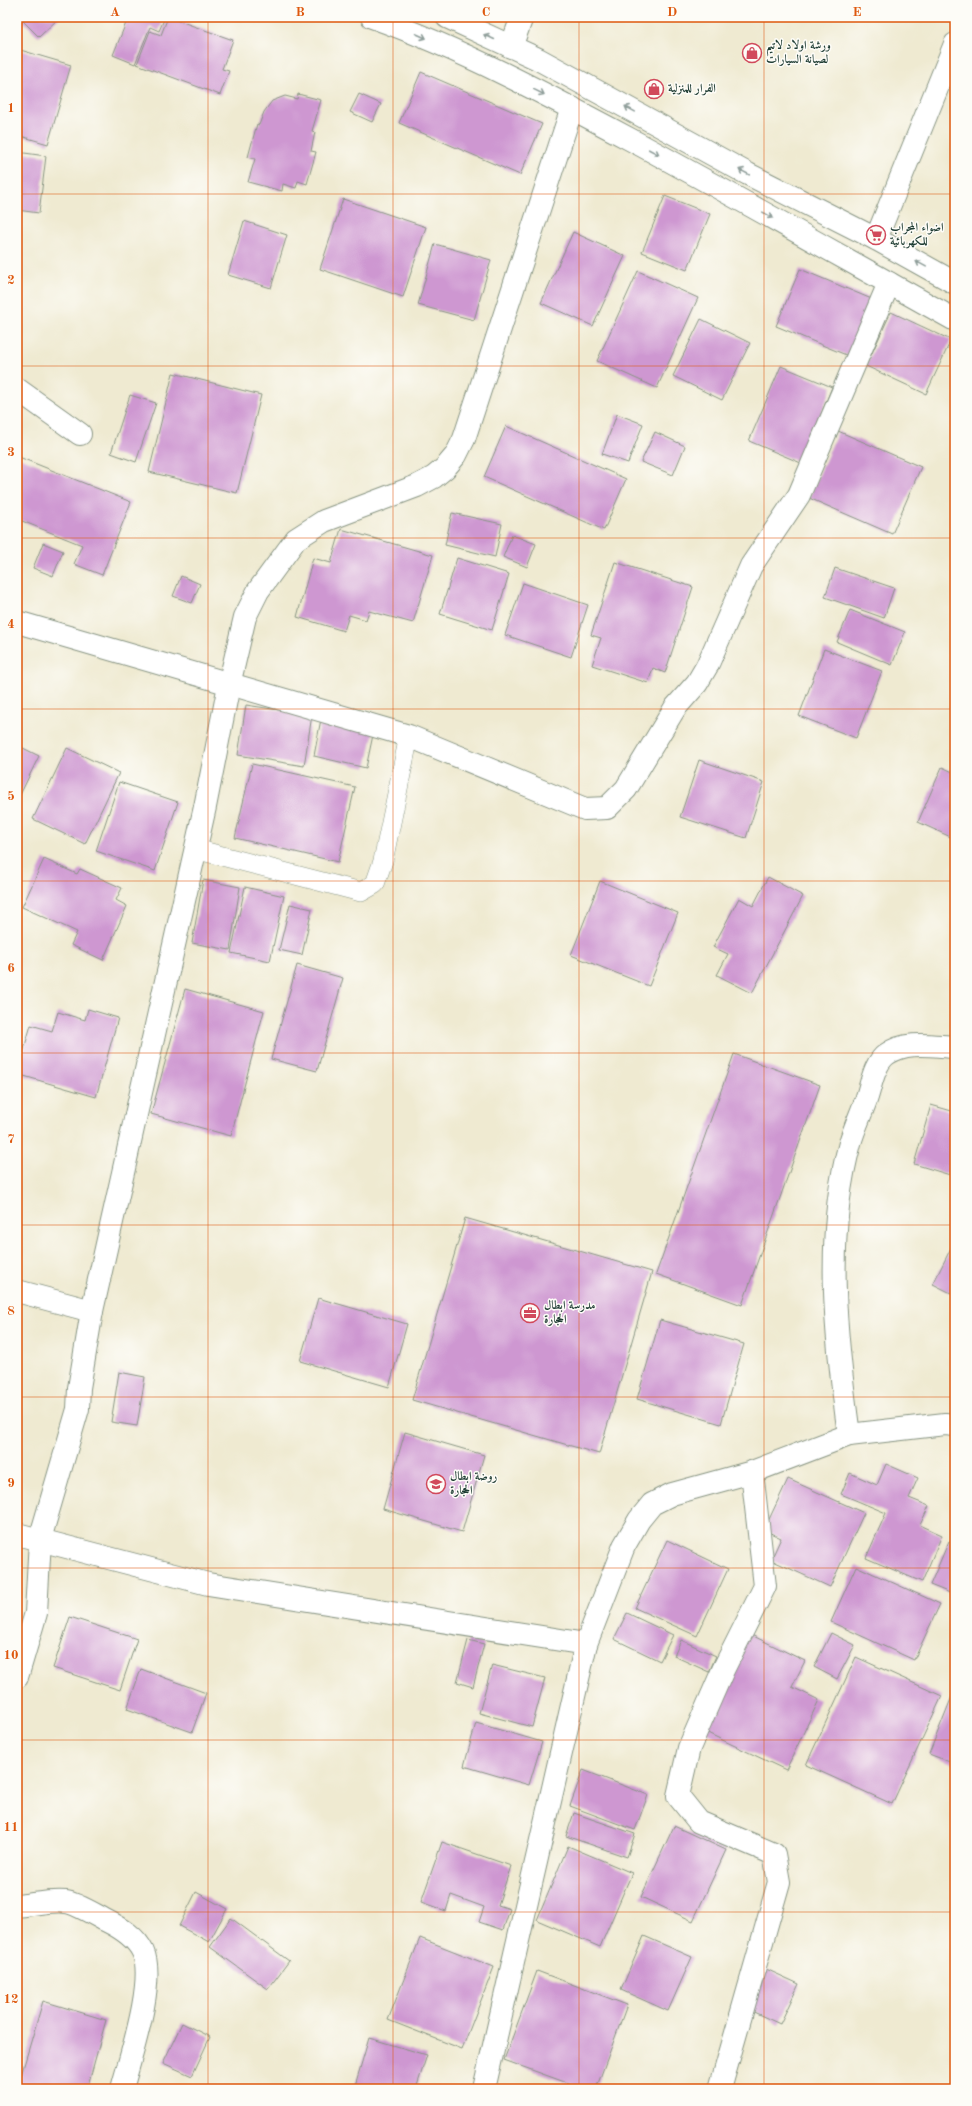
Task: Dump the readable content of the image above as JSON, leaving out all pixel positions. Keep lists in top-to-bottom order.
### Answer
{
  "places": {
    "shop": ["ورشة اوﻻد ﻻتيم لصيانة السيارات", "الفرار للمنزلية"],
    "supermarket": ["اضواء المجراب للكهربائية"],
    "office": ["مدرسة ابطال الحجارة"],
    "school or university": ["روضة ابطال الحجارة"]
  },
  "grid": {
    "columns": [
      "A",
      "B",
      "C",
      "D",
      "E"
    ],
    "rows": [
      "1",
      "2",
      "3",
      "4",
      "5",
      "6",
      "7",
      "8",
      "9",
      "10",
      "11",
      "12"
    ]
  }
}
